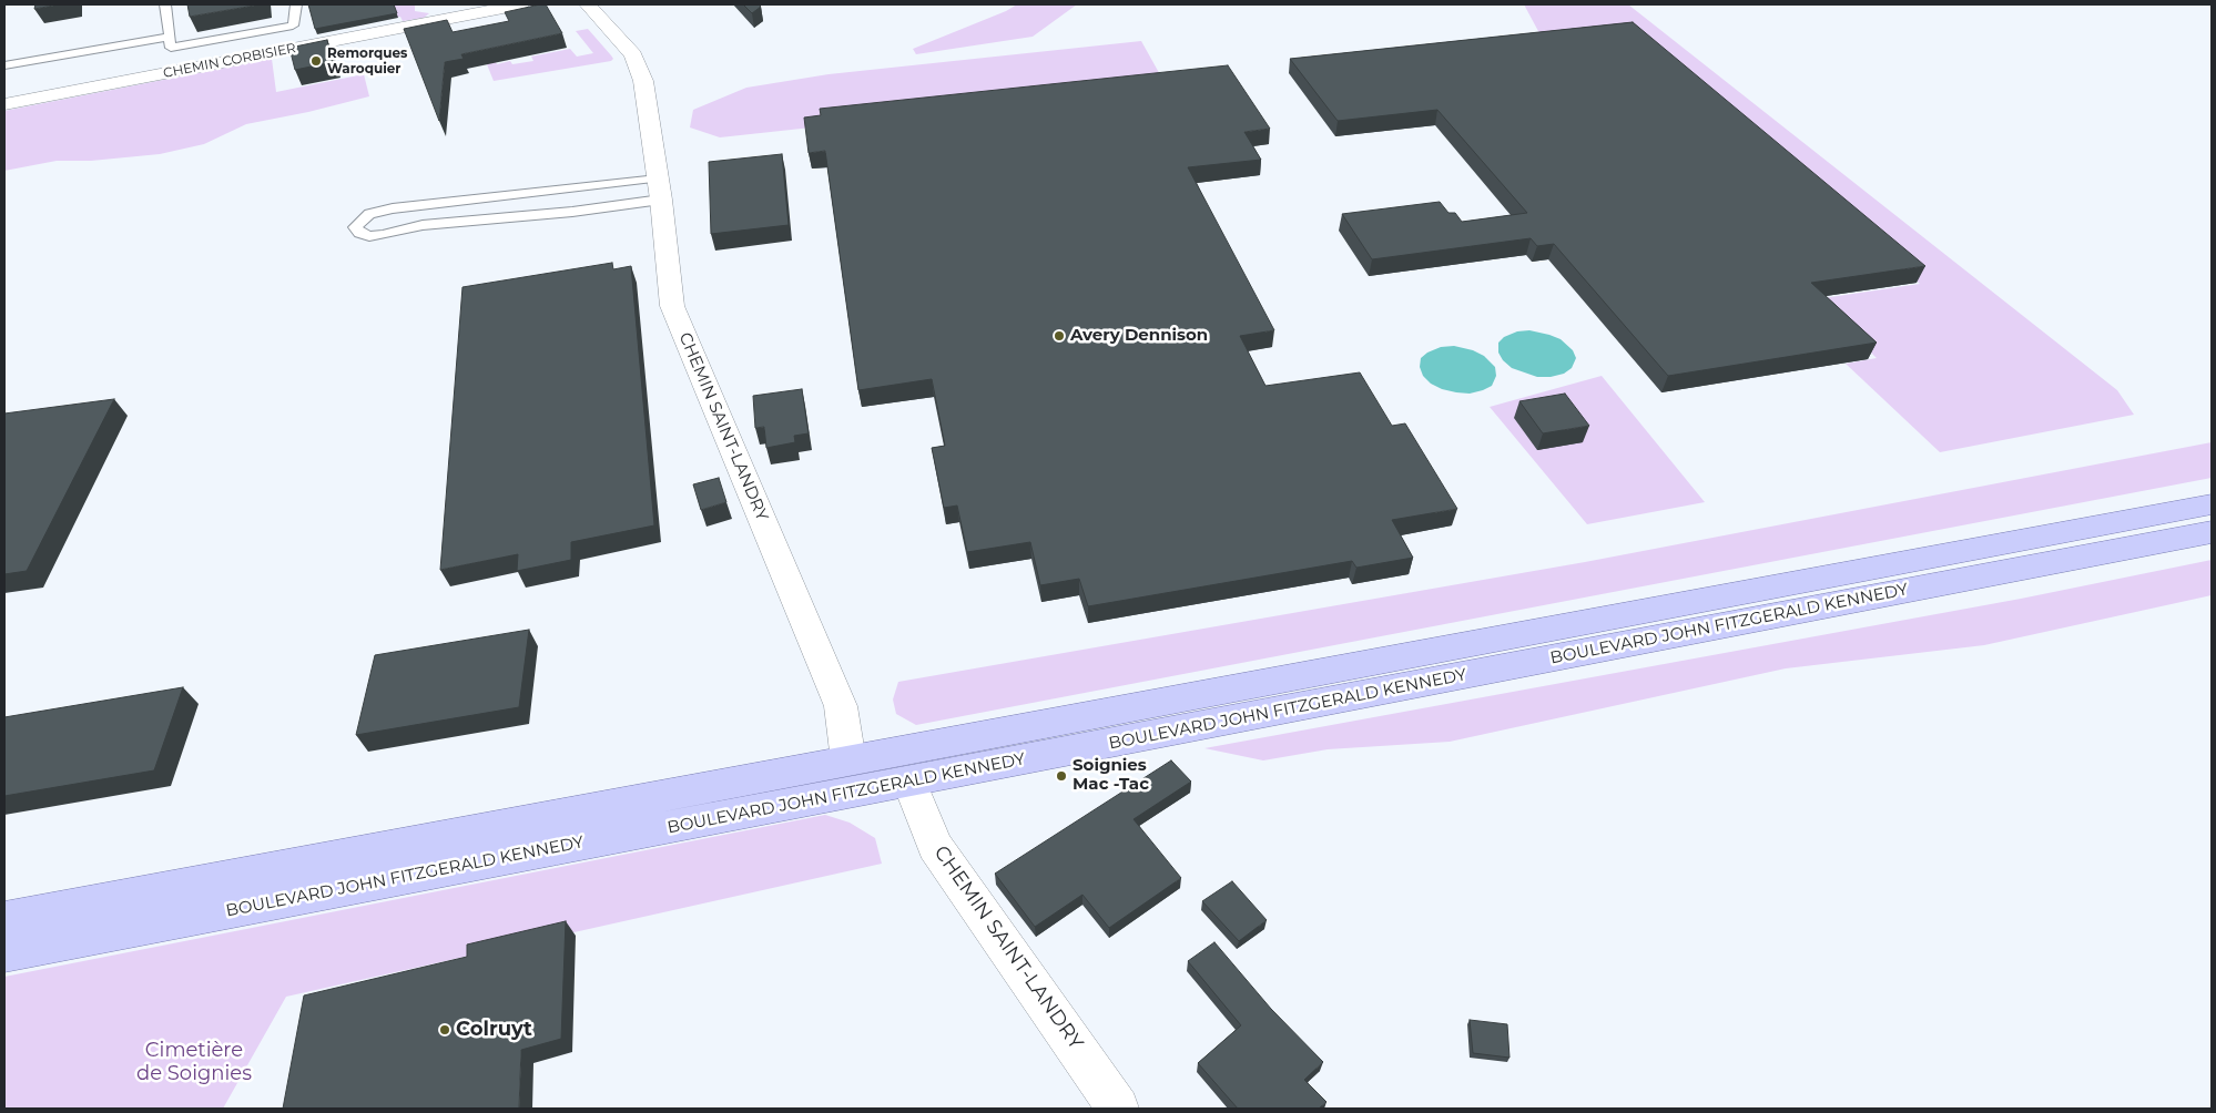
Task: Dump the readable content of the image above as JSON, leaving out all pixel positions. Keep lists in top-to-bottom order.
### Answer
{
  "streets": {
    "main road": ["BOULEVARD JOHN FITZGERALD KENNEDY"],
    "street": ["CHEMIN CORBISIER", "CHEMIN SAINT-LANDRY"]
  },
  "crossings": [
    ["CHEMIN SAINT-LANDRY", "BOULEVARD JOHN FITZGERALD KENNEDY"]
  ],
  "parks": ["Cimetière de Soignies"],
  "places": [
    "Remorques Waroquier",
    "Avery Dennison",
    "Soignies Mac -Tac",
    "Colruyt"
  ]
}
